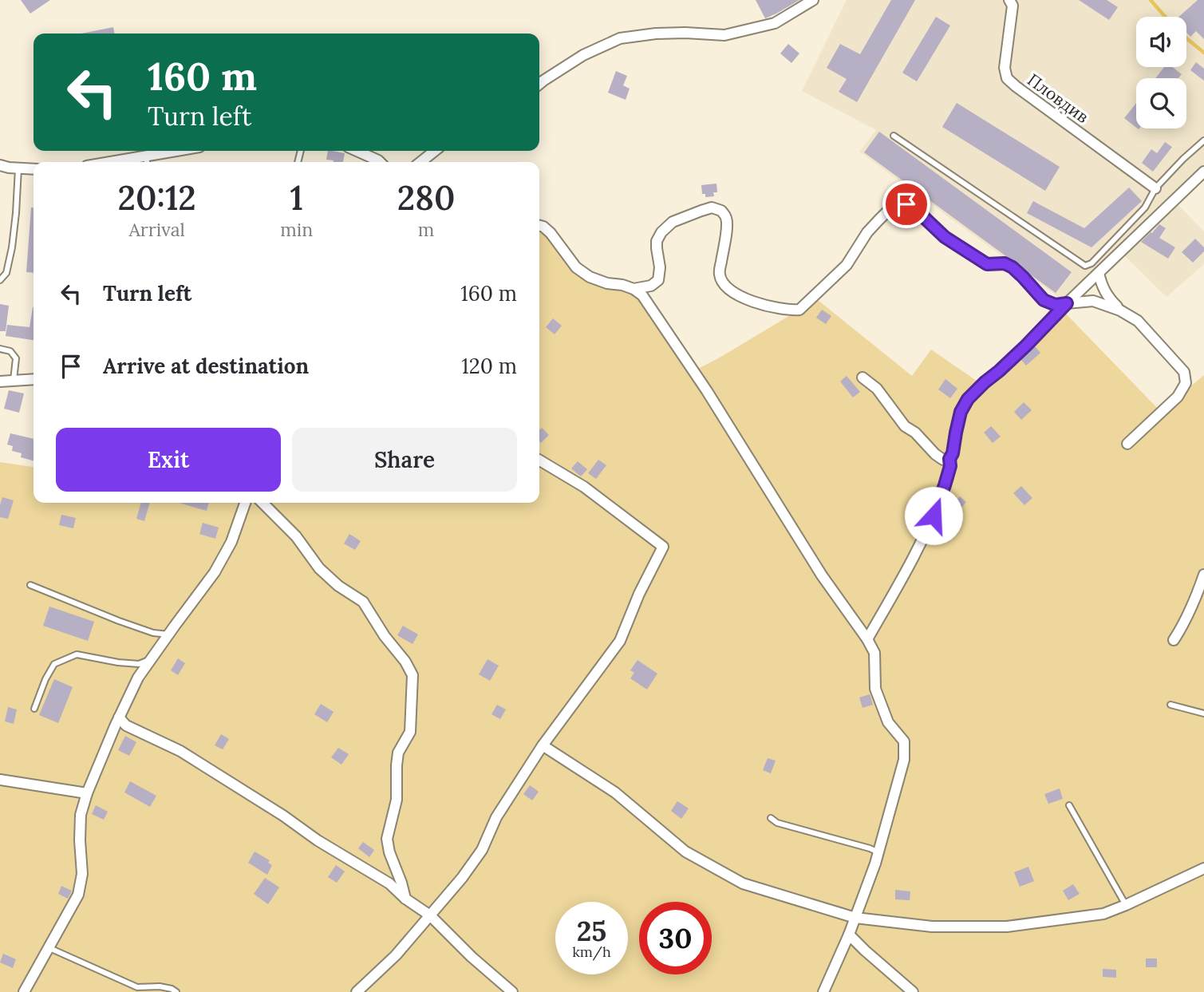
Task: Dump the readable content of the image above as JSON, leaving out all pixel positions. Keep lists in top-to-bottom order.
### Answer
{
  "streets": {
    "street": ["Пловдив"]
  },
  "page": {
    "turn": ["160 m", "Turn left"],
    "eta": [
      "20:12",
      "Arrival",
      "1",
      "min",
      "280",
      "m"
    ],
    "list": [
      {
        "name": "Turn left",
        "value": "160 m"
      },
      {
        "name": "Arrive at destination",
        "value": "120 m"
      }
    ],
    "buttons": ["Exit", "Share"],
    "speed": "25 km/h",
    "limit": "30"
  }
}
